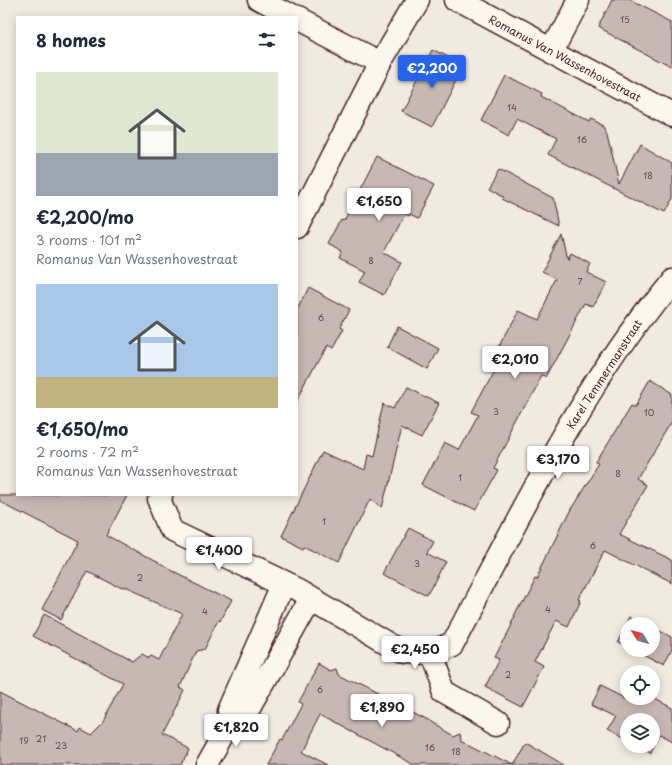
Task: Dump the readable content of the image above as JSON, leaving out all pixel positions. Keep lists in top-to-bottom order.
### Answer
{
  "streets": {
    "street": ["Romanus Van Wassenhovestraat", "Karel Temmermanstraat"]
  },
  "house_numbers": [
    "15",
    "14",
    "16",
    "18",
    "8",
    "7",
    "6",
    "3",
    "10",
    "8",
    "1",
    "1",
    "6",
    "3",
    "2",
    "4",
    "4",
    "2",
    "6",
    "21",
    "19",
    "23",
    "16",
    "18"
  ],
  "north": "top left",
  "page": {
    "heading": "8 homes",
    "price": [
      "€2,200",
      "€1,650",
      "€2,010",
      "€3,170",
      "€1,400",
      "€2,450",
      "€1,890",
      "€1,820"
    ],
    "list": [
      {
        "name": "€2,200/mo",
        "note": "3 rooms · 101 m² · Romanus Van Wassenhovestraat"
      },
      {
        "name": "€1,650/mo",
        "note": "2 rooms · 72 m² · Romanus Van Wassenhovestraat"
      }
    ]
  }
}
